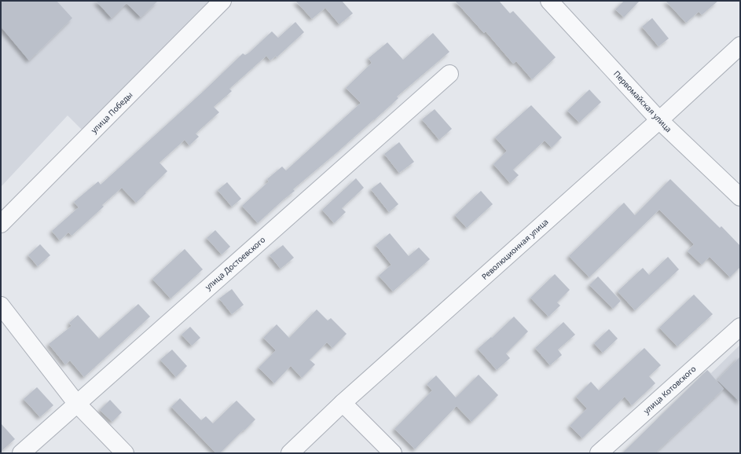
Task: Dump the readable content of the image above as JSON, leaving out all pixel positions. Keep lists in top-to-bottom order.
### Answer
{
  "streets": {
    "street": [
      "Первомайская улица",
      "улица Победы",
      "Революционная улица",
      "улица Достоевского",
      "улица Котовского"
    ]
  },
  "crossings": [
    ["Первомайская улица", "Революционная улица"]
  ]
}
